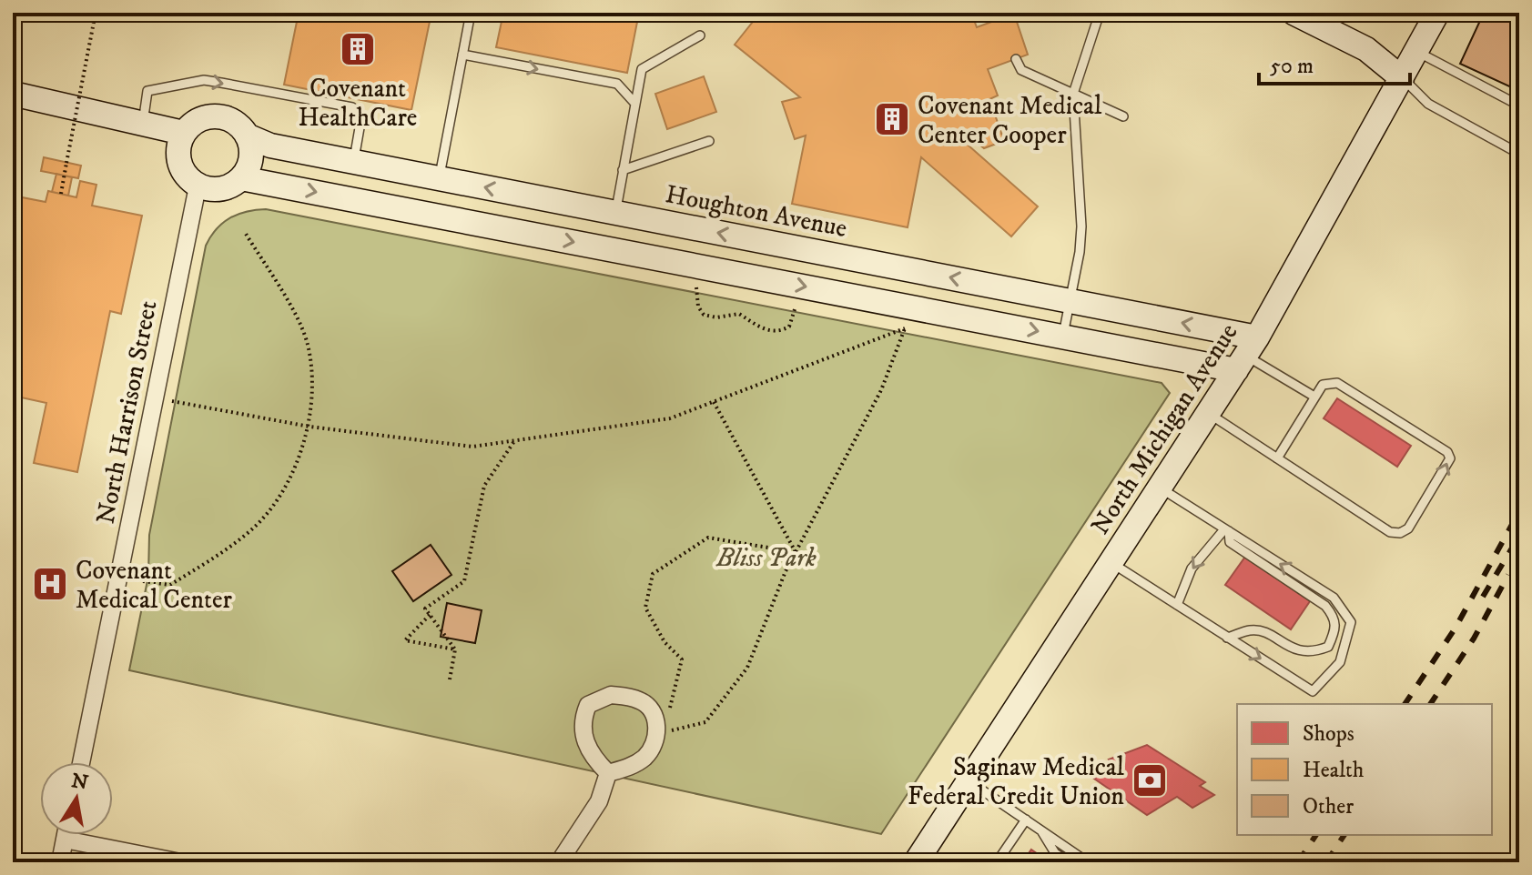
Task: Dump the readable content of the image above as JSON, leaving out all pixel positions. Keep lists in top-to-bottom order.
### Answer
{
  "streets": {
    "street": ["Houghton Avenue", "North Harrison Street", "North Michigan Avenue"]
  },
  "crossings": [
    ["Houghton Avenue", "North Harrison Street"],
    ["Houghton Avenue", "North Michigan Avenue"]
  ],
  "parks": ["Bliss Park"],
  "places": {
    "building": ["Covenant HealthCare", "Covenant Medical Center Cooper"],
    "hospital": ["Covenant Medical Center"],
    "bank": ["Saginaw Medical Federal Credit Union"]
  },
  "legend": ["Shops", "Health", "Other"],
  "scale_bar": "50 m",
  "north": "top"
}
